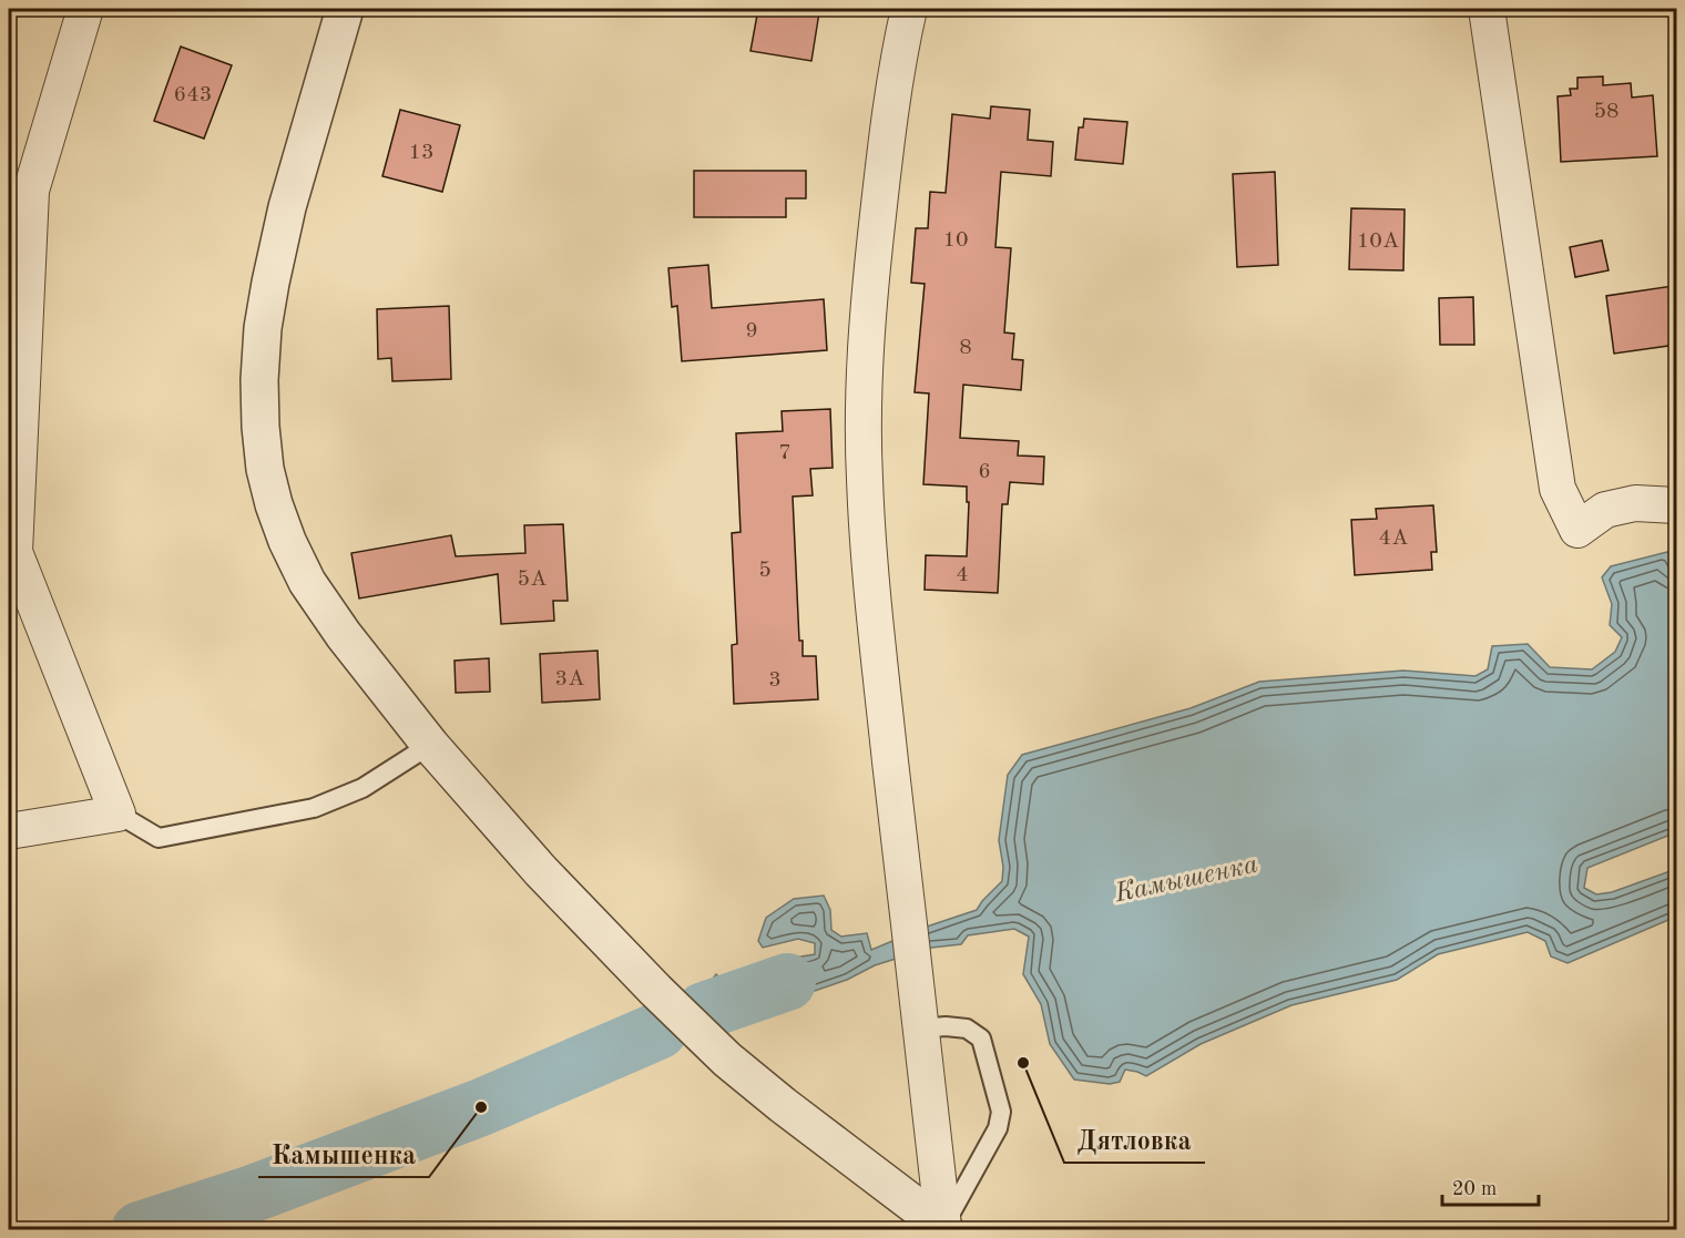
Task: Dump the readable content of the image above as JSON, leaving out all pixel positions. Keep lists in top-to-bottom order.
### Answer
{
  "water": ["Камышенка"],
  "places": ["Дятловка", "Камышенка"],
  "house_numbers": [
    "643",
    "58",
    "13",
    "10",
    "10А",
    "9",
    "8",
    "7",
    "6",
    "4А",
    "5",
    "4",
    "5А",
    "3А",
    "3"
  ],
  "scale_bar": "20 m"
}
